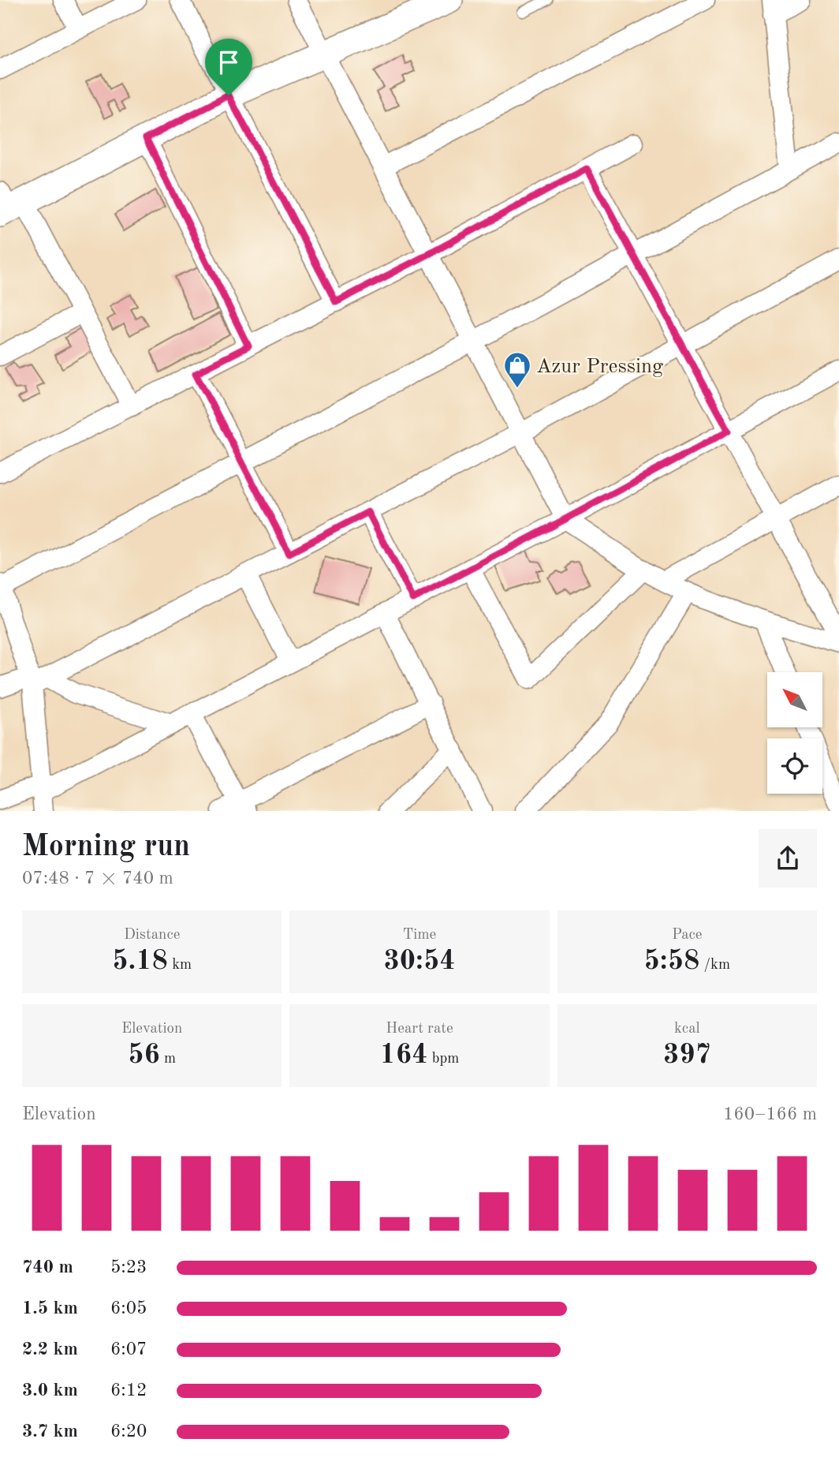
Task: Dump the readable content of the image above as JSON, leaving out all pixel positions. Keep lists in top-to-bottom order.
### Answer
{
  "places": {
    "shop": ["Azur Pressing"]
  },
  "north": "top left",
  "page": {
    "heading": ["Morning run", "07:48 · 7 × 740 m"],
    "stats": [
      ["Distance", "5.18 km"],
      ["Time", "30:54"],
      ["Pace", "5:58 /km"],
      ["Elevation", "56 m"],
      ["Heart rate", "164 bpm"],
      ["kcal", "397"]
    ],
    "chart": ["Elevation", "160–166 m"],
    "list": [
      {
        "name": "740 m",
        "note": "5:23"
      },
      {
        "name": "1.5 km",
        "note": "6:05"
      },
      {
        "name": "2.2 km",
        "note": "6:07"
      },
      {
        "name": "3.0 km",
        "note": "6:12"
      },
      {
        "name": "3.7 km",
        "note": "6:20"
      }
    ]
  }
}
